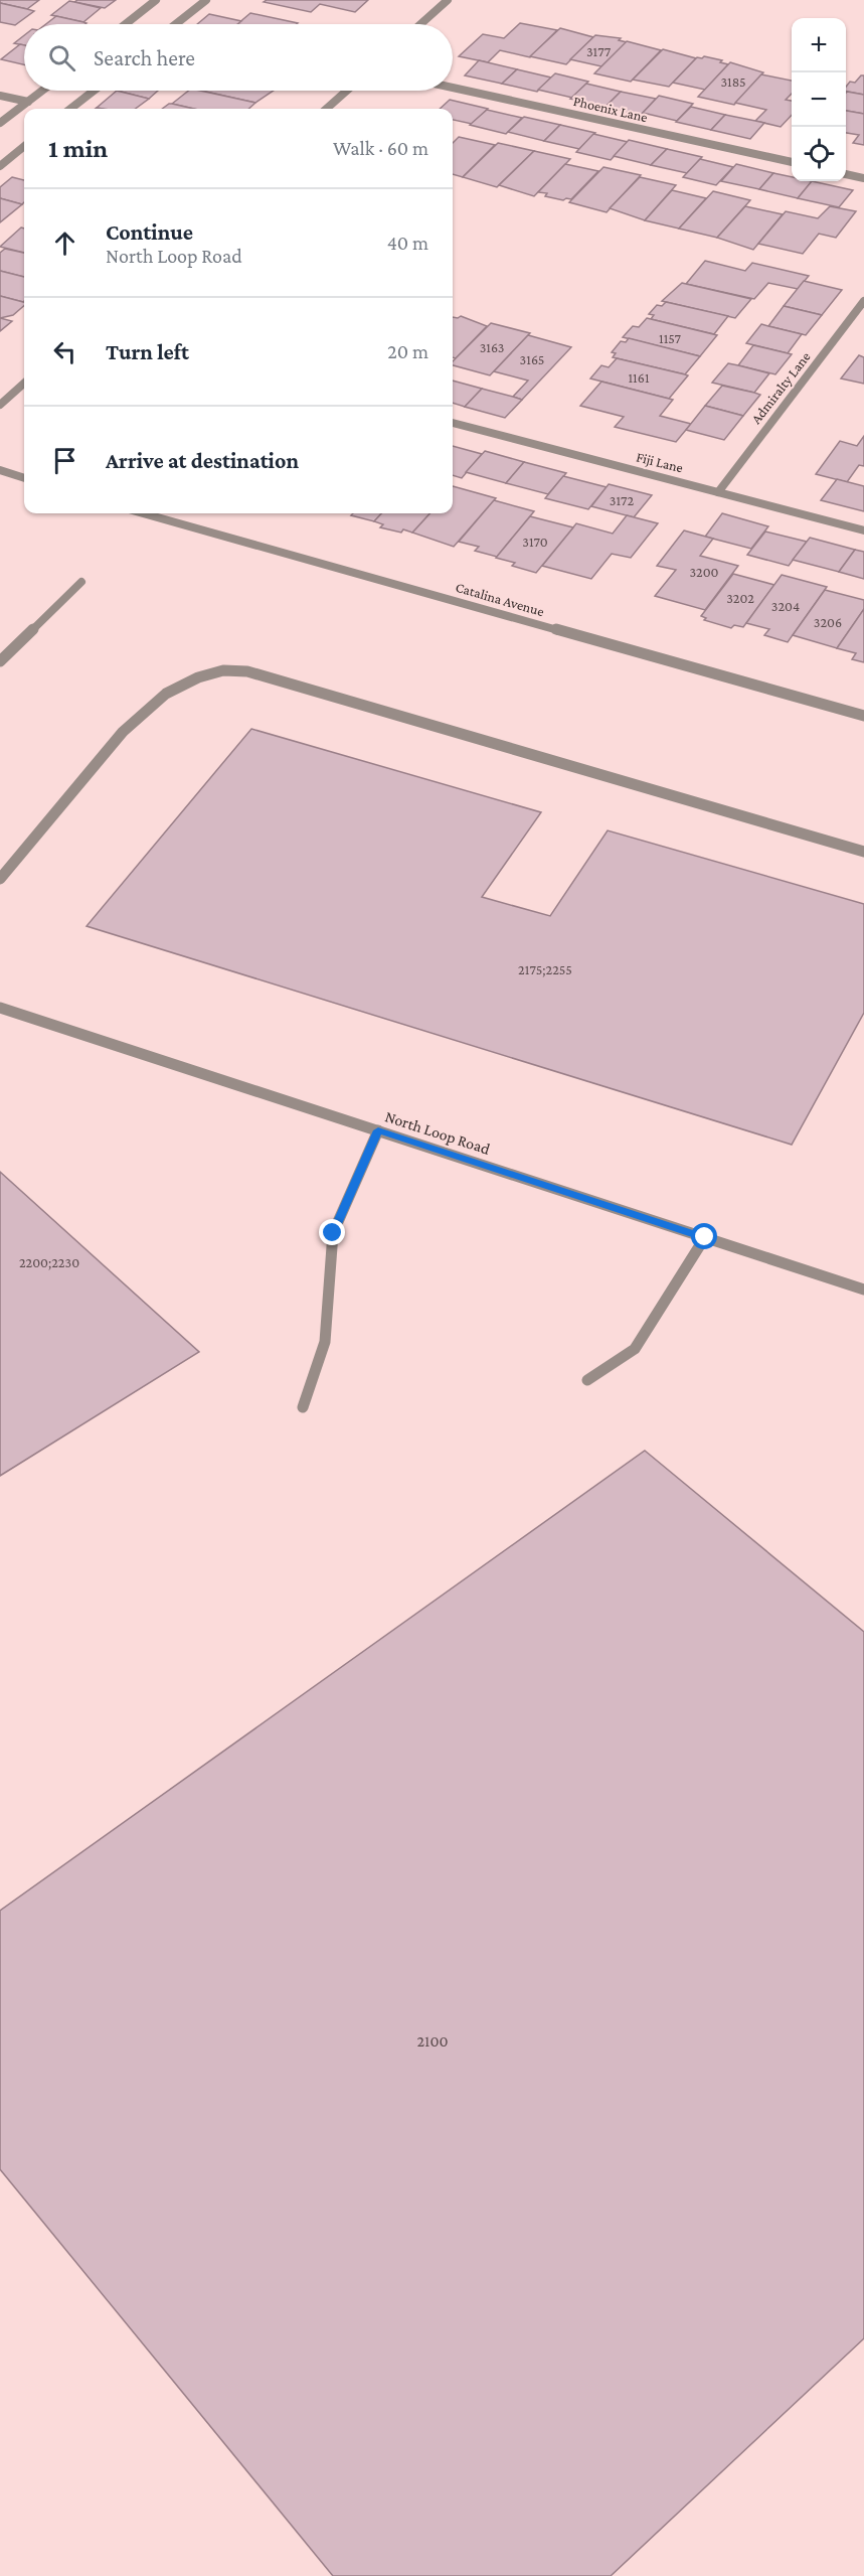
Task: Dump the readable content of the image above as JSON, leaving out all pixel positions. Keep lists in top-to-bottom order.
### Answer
{
  "streets": {
    "street": [
      "Phoenix Lane",
      "Admiralty Lane",
      "Fiji Lane",
      "Catalina Avenue",
      "North Loop Road"
    ]
  },
  "crossings": [
    ["Admiralty Lane", "Fiji Lane"]
  ],
  "house_numbers": [
    "3177",
    "3185",
    "1157",
    "3163",
    "3165",
    "1161",
    "3172",
    "3170",
    "3200",
    "3202",
    "3204",
    "3206",
    "2175;2255",
    "2200;2230",
    "2100"
  ],
  "page": {
    "map_buttons": ["+", "−"],
    "search": "Search here",
    "heading": ["1 min", "Walk · 60 m"],
    "list": [
      ["Continue", "North Loop Road", "40 m"],
      ["Turn left", "20 m"],
      "Arrive at destination"
    ]
  }
}
